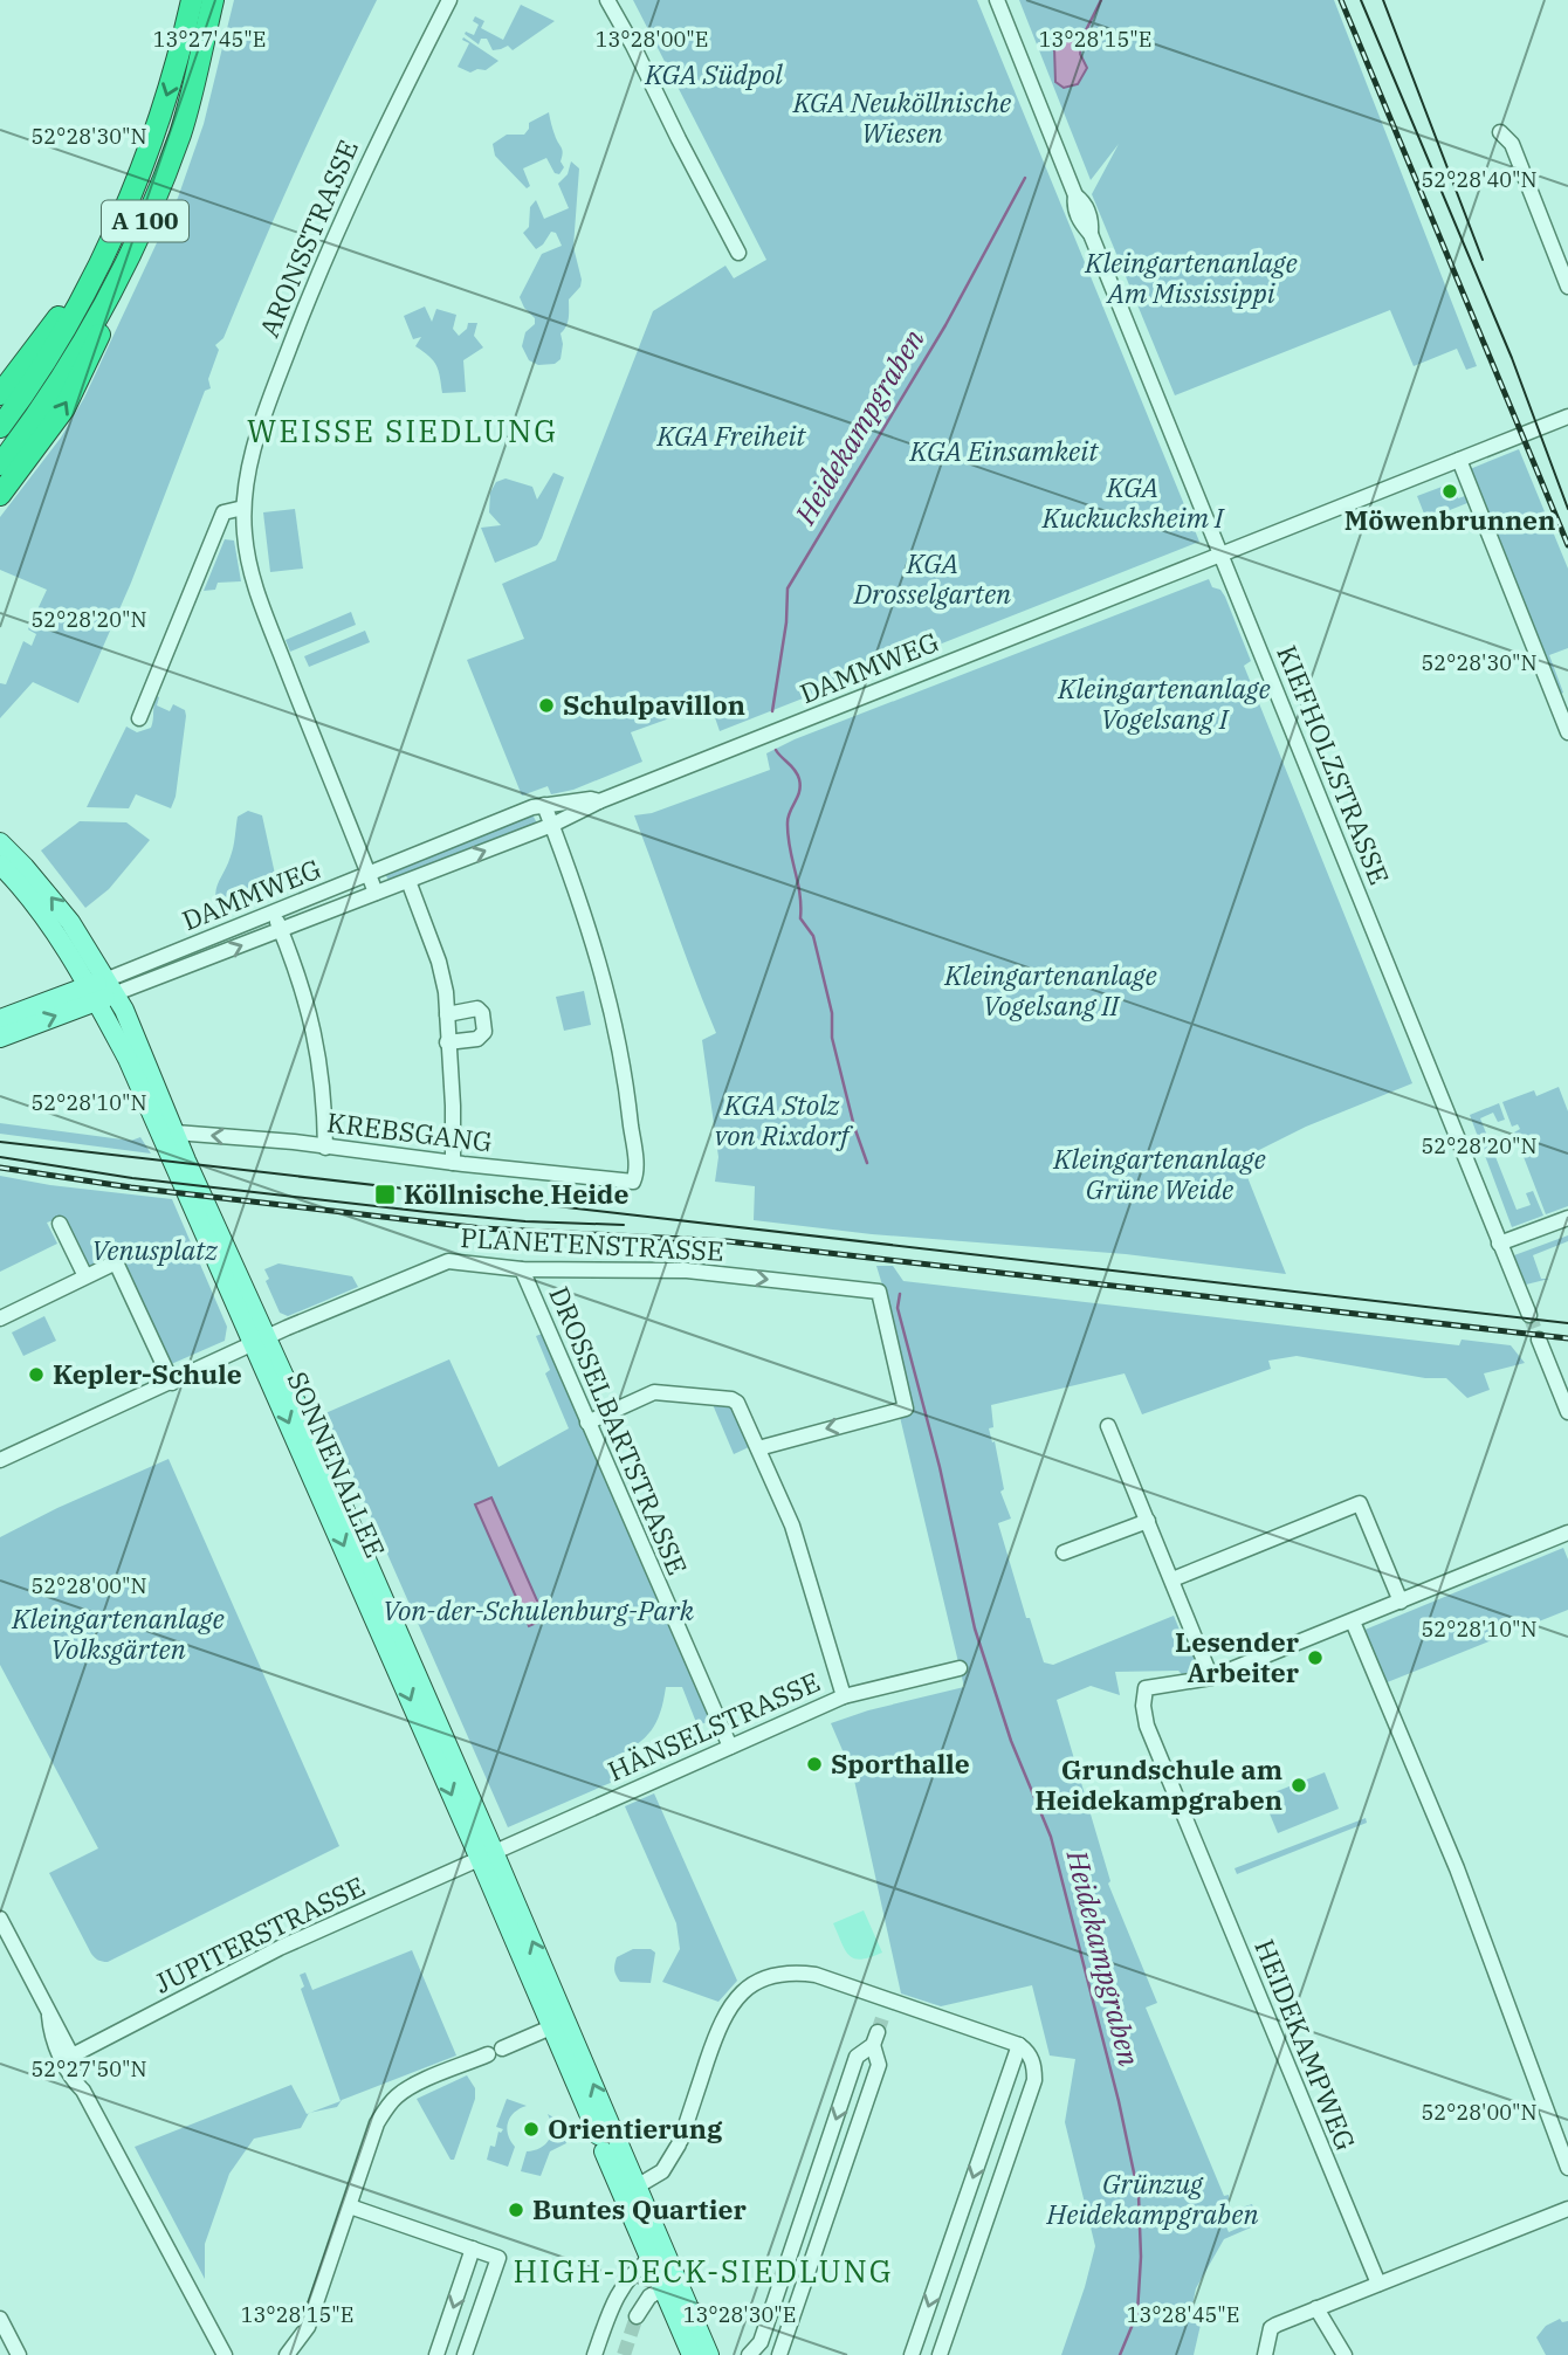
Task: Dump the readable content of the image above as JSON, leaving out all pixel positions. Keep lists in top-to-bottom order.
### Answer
{
  "streets": {
    "highway": ["A 100"],
    "main road": ["SONNENALLEE"],
    "street": [
      "ARONSSTRASSE",
      "DAMMWEG",
      "KIEFHOLZSTRASSE",
      "KREBSGANG",
      "PLANETENSTRASSE",
      "DROSSELBARTSTRASSE",
      "HÄNSELSTRASSE",
      "JUPITERSTRASSE",
      "HEIDEKAMPWEG"
    ]
  },
  "crossings": [
    ["ARONSSTRASSE", "DAMMWEG"],
    ["DAMMWEG", "KIEFHOLZSTRASSE"],
    ["DAMMWEG", "KREBSGANG"],
    ["DAMMWEG", "SONNENALLEE"],
    ["KREBSGANG", "SONNENALLEE"],
    ["PLANETENSTRASSE", "DROSSELBARTSTRASSE"],
    ["PLANETENSTRASSE", "SONNENALLEE"],
    ["DROSSELBARTSTRASSE", "HÄNSELSTRASSE"],
    ["SONNENALLEE", "HÄNSELSTRASSE"],
    ["SONNENALLEE", "JUPITERSTRASSE"],
    ["HÄNSELSTRASSE", "JUPITERSTRASSE"]
  ],
  "districts": ["WEISSE SIEDLUNG", "HIGH-DECK-SIEDLUNG"],
  "water": ["Heidekampgraben"],
  "parks": [
    "KGA Südpol",
    "KGA Neuköllnische Wiesen",
    "Kleingartenanlage Am Mississippi",
    "KGA Freiheit",
    "KGA Einsamkeit",
    "KGA Kuckucksheim I",
    "KGA Drosselgarten",
    "Kleingartenanlage Vogelsang I",
    "Kleingartenanlage Vogelsang II",
    "KGA Stolz von Rixdorf",
    "Kleingartenanlage Grüne Weide",
    "Venusplatz",
    "Von-der-Schulenburg-Park",
    "Kleingartenanlage Volksgärten",
    "Grünzug Heidekampgraben"
  ],
  "places": {
    "other": [
      "Möwenbrunnen",
      "Schulpavillon",
      "Kepler-Schule",
      "Lesender Arbeiter",
      "Sporthalle",
      "Grundschule am Heidekampgraben",
      "Orientierung",
      "Buntes Quartier"
    ],
    "transit": ["Köllnische Heide"]
  },
  "coordinates": [
    "13°28'15\"E",
    "13°27'45\"E",
    "13°28'00\"E",
    "52°28'30\"N",
    "52°28'40\"N",
    "52°28'20\"N",
    "52°28'10\"N",
    "52°28'00\"N",
    "52°27'50\"N",
    "13°28'30\"E",
    "13°28'45\"E"
  ]
}
